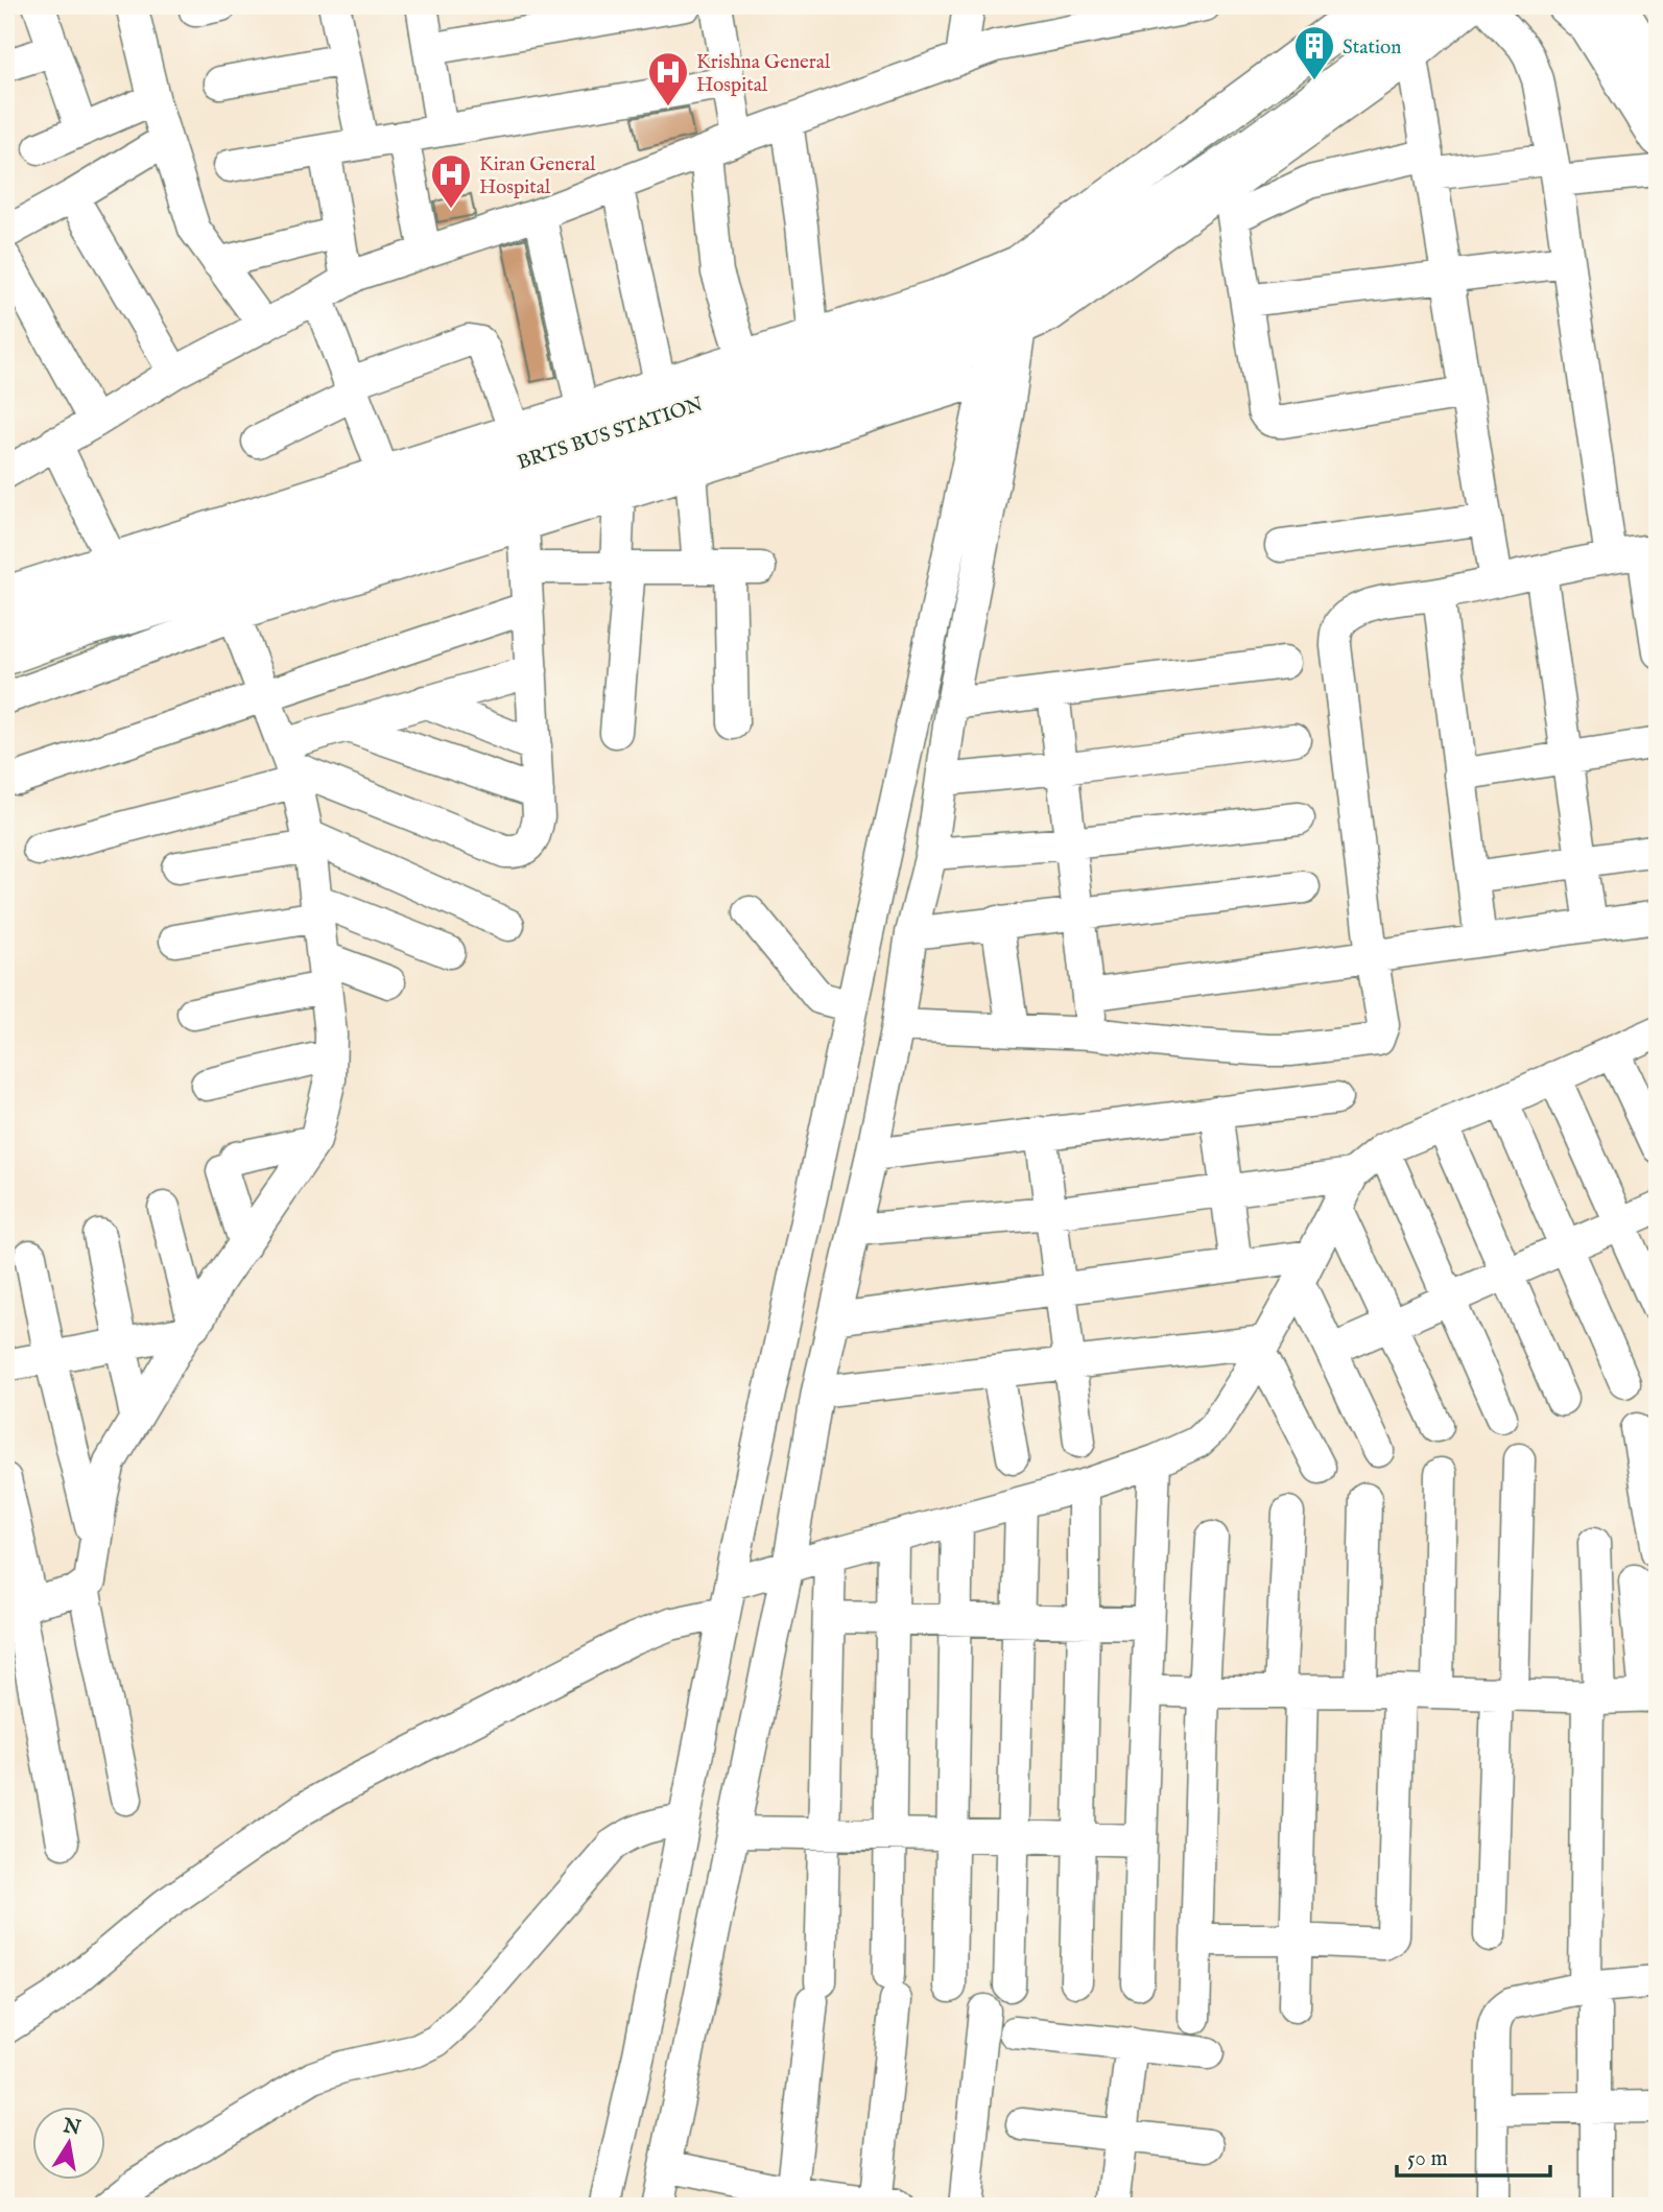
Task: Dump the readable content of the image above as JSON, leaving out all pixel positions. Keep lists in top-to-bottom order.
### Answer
{
  "streets": {
    "street": ["BRTS BUS STATION"]
  },
  "places": {
    "building": ["Station"],
    "hospital": ["Krishna General Hospital", "Kiran General Hospital"]
  },
  "scale_bar": "50 m",
  "north": "top"
}
